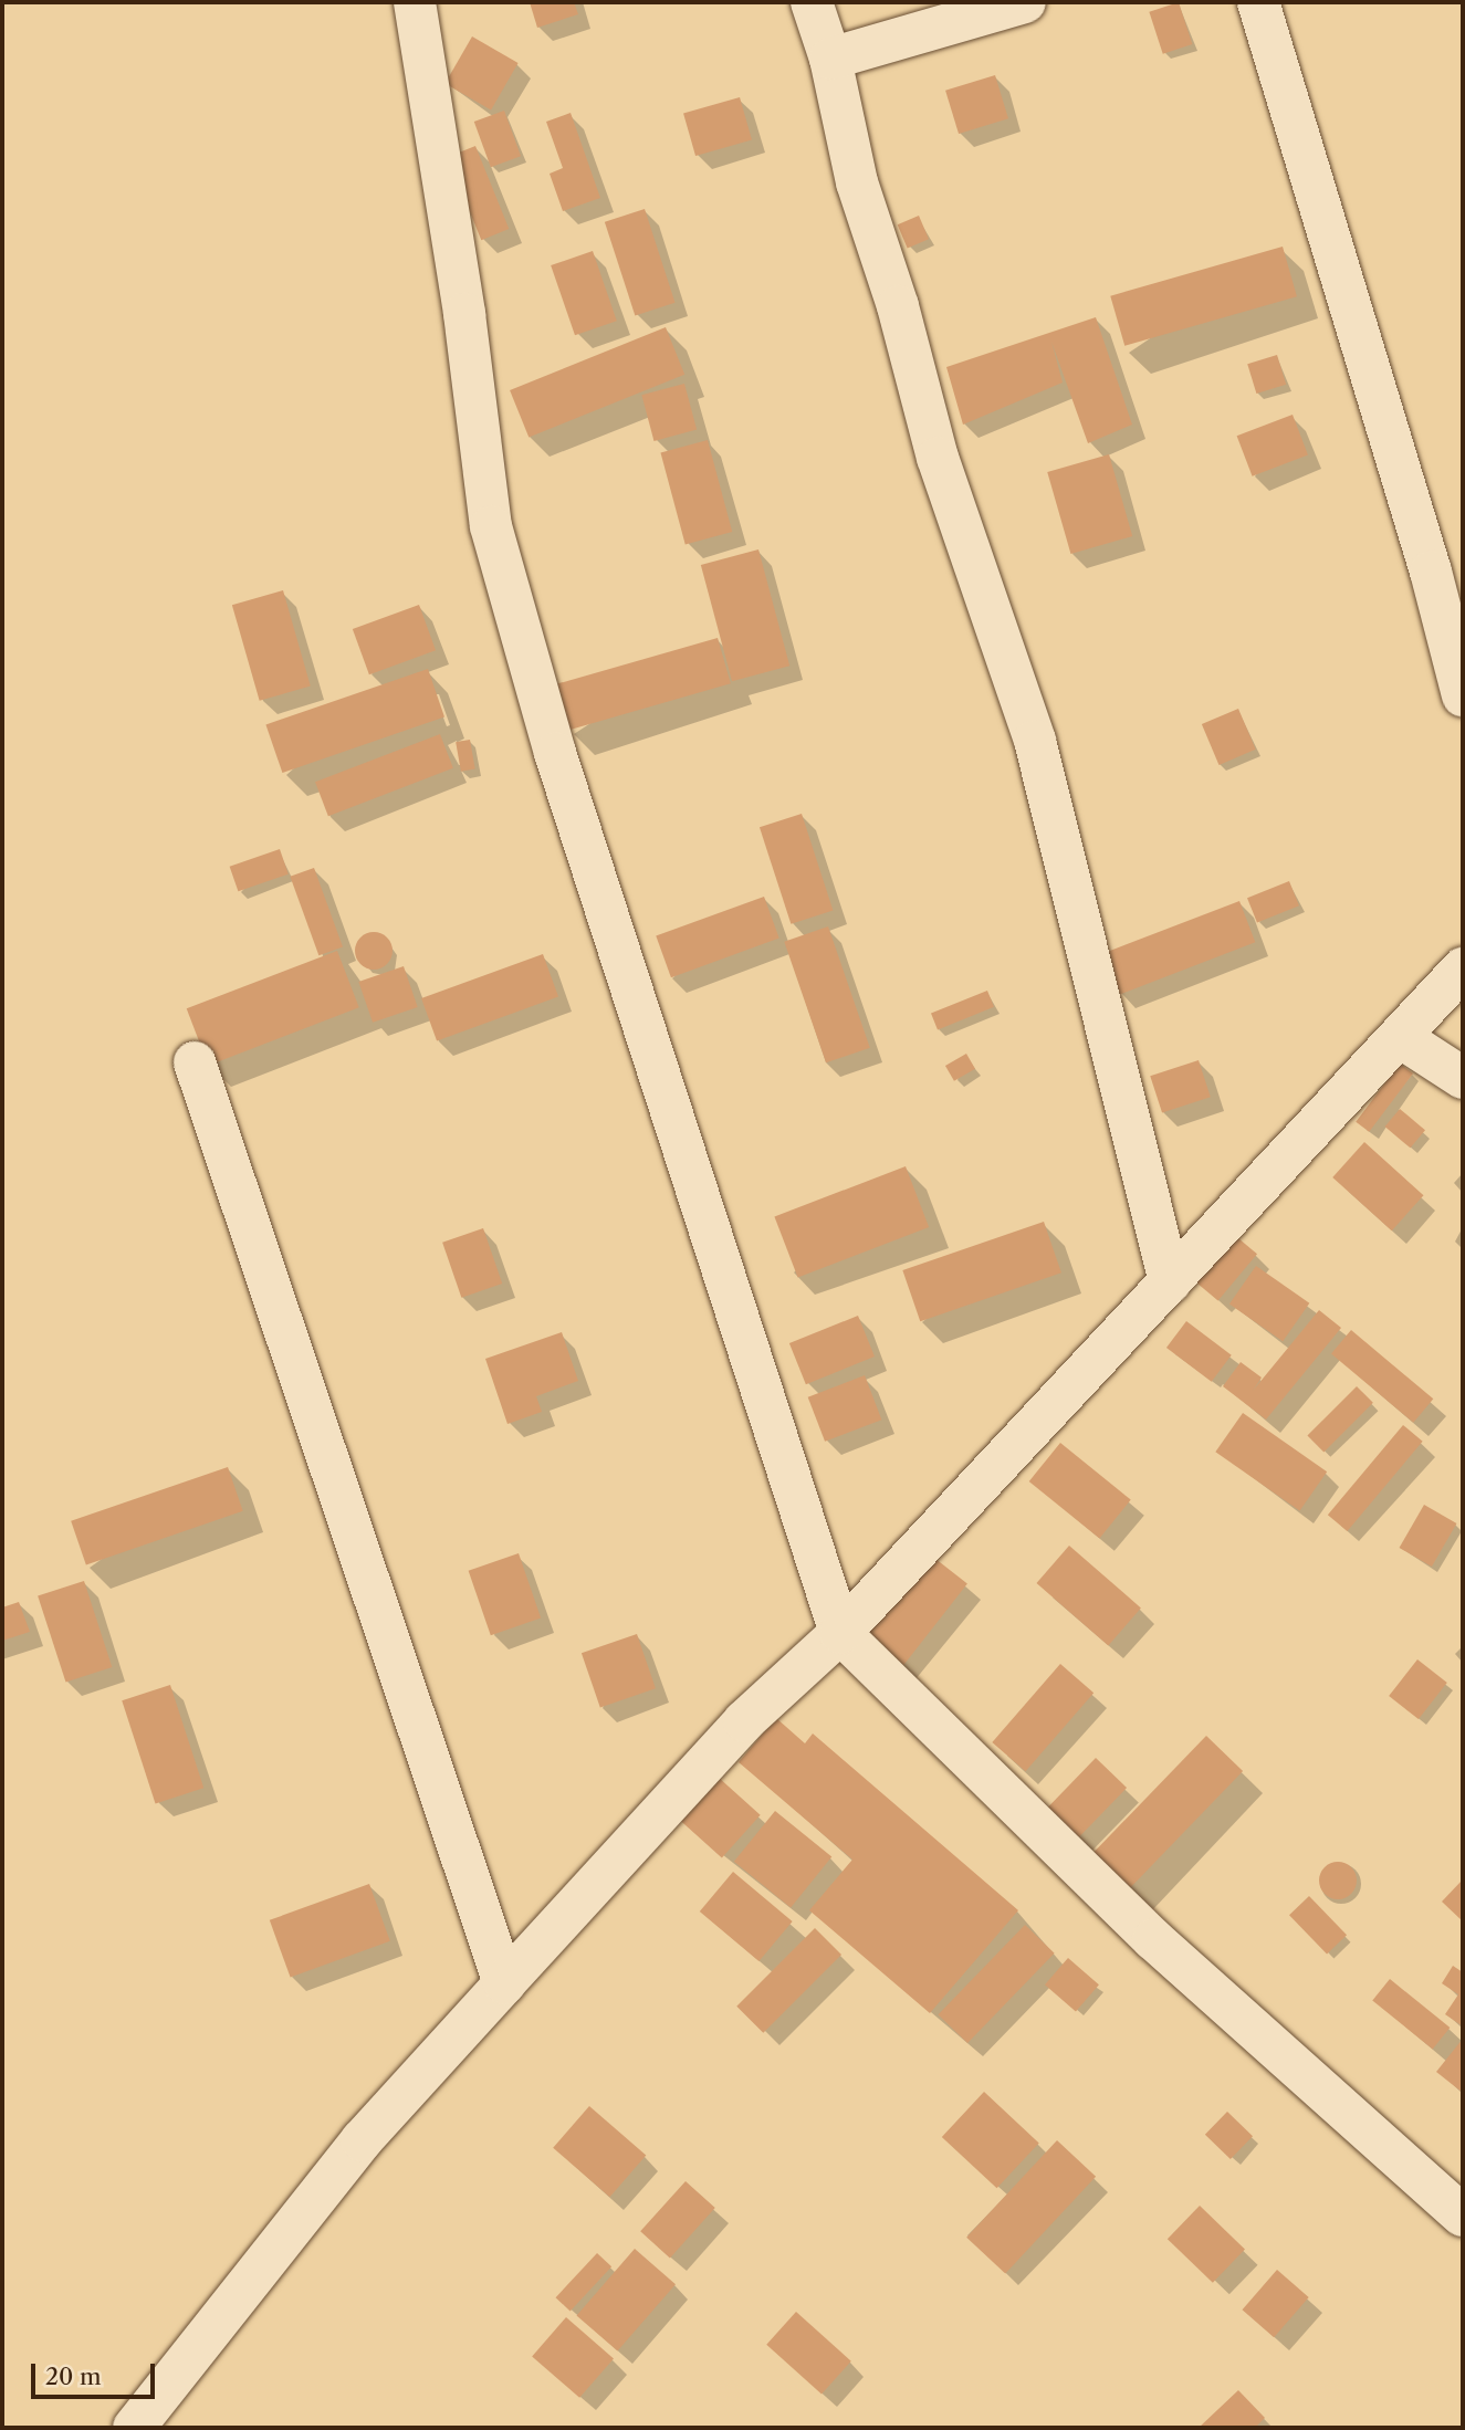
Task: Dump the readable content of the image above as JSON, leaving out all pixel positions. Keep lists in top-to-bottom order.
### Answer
{
  "scale_bar": "20 m"
}
